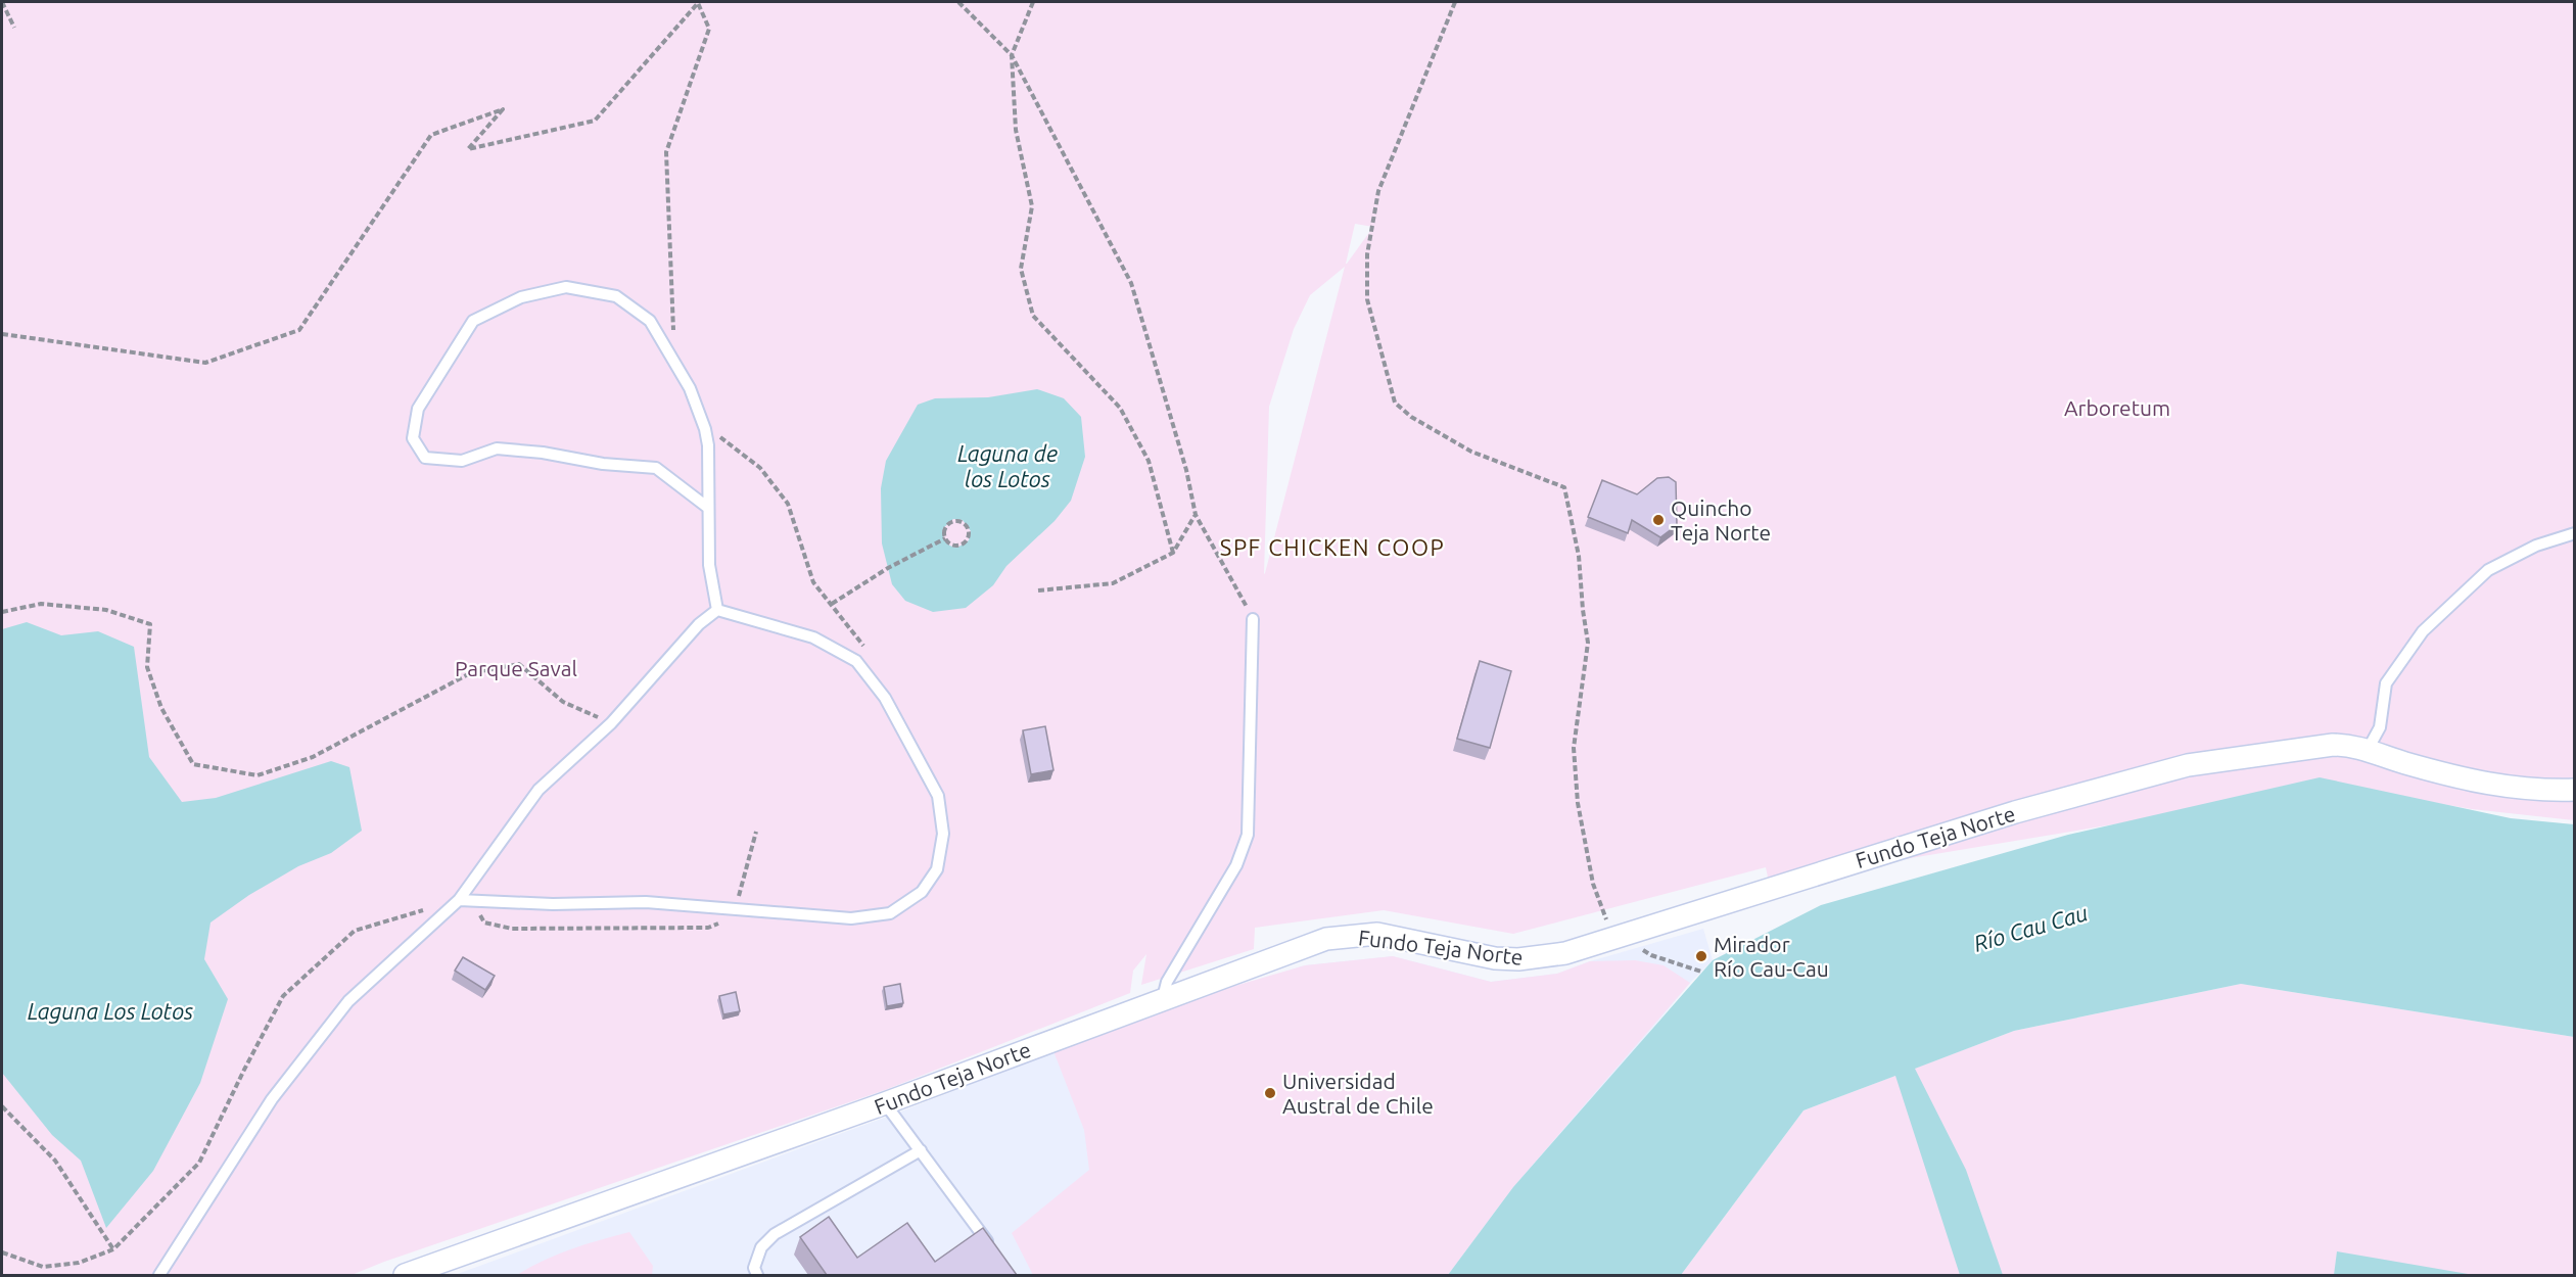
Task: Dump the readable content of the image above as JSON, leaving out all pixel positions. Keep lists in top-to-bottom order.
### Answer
{
  "streets": {
    "street": ["Fundo Teja Norte"]
  },
  "districts": ["SPF CHICKEN COOP"],
  "water": ["Laguna de los Lotos", "Río Cau Cau", "Laguna Los Lotos"],
  "parks": ["Arboretum", "Parque Saval"],
  "places": ["Quincho Teja Norte", "Mirador Río Cau-Cau", "Universidad Austral de Chile"]
}
